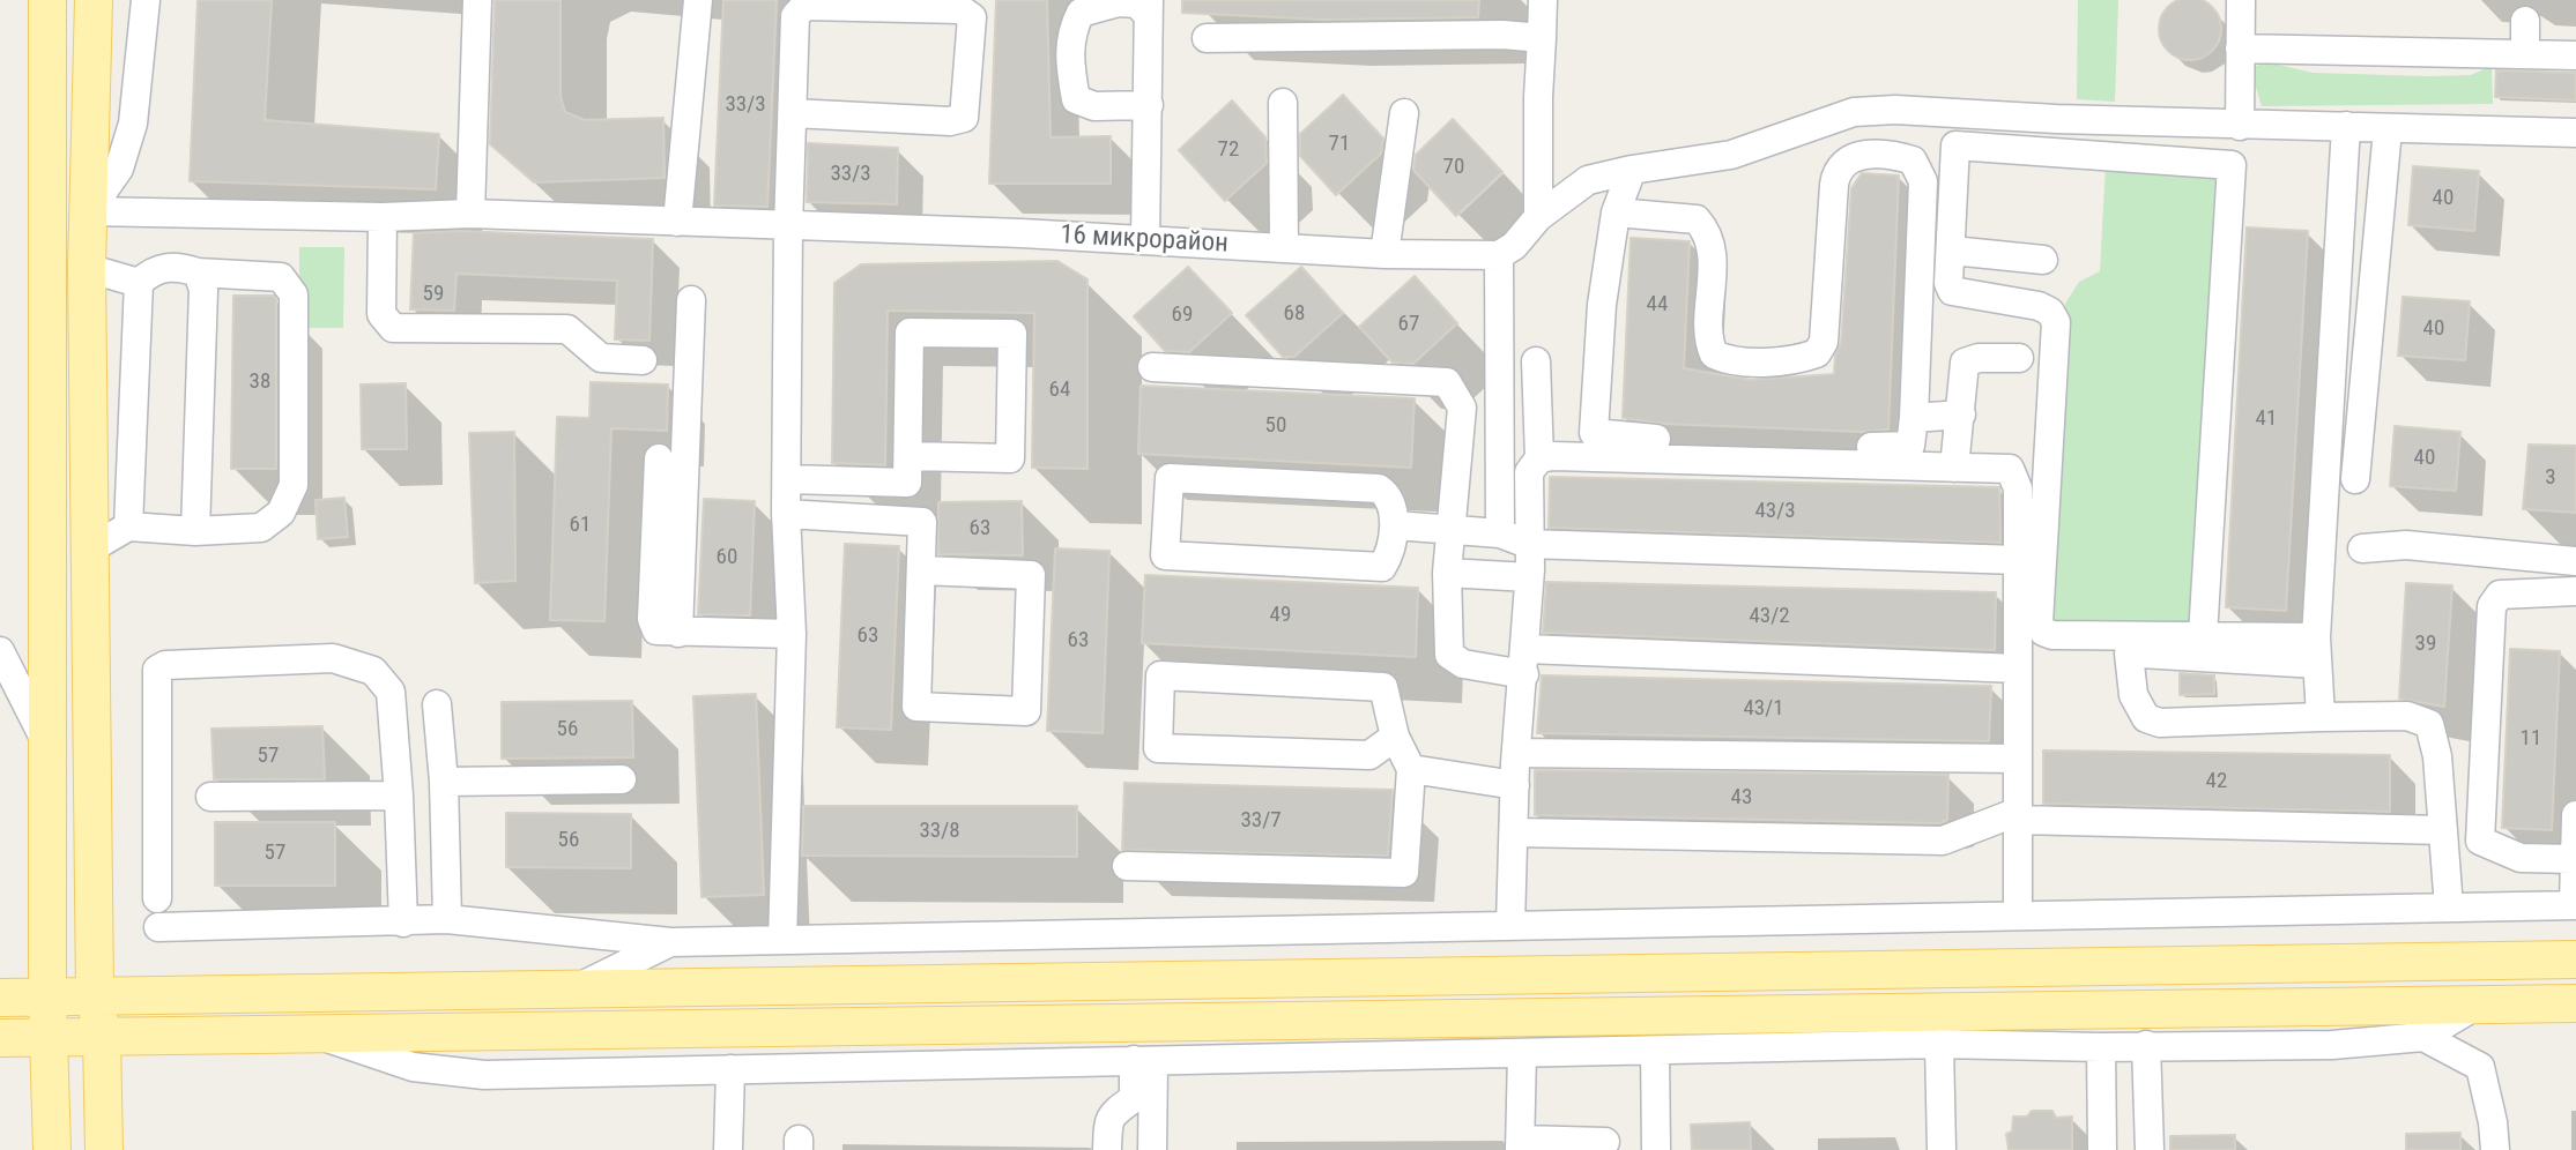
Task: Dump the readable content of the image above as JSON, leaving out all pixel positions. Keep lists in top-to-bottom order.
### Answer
{
  "streets": {
    "street": ["16 микрорайон"]
  },
  "house_numbers": [
    "33/3",
    "71",
    "72",
    "70",
    "33/3",
    "40",
    "59",
    "44",
    "68",
    "69",
    "67",
    "40",
    "38",
    "64",
    "41",
    "50",
    "40",
    "3",
    "43/3",
    "61",
    "63",
    "60",
    "49",
    "43/2",
    "63",
    "63",
    "39",
    "43/1",
    "56",
    "11",
    "57",
    "42",
    "43",
    "33/7",
    "33/8",
    "56",
    "57"
  ]
}
